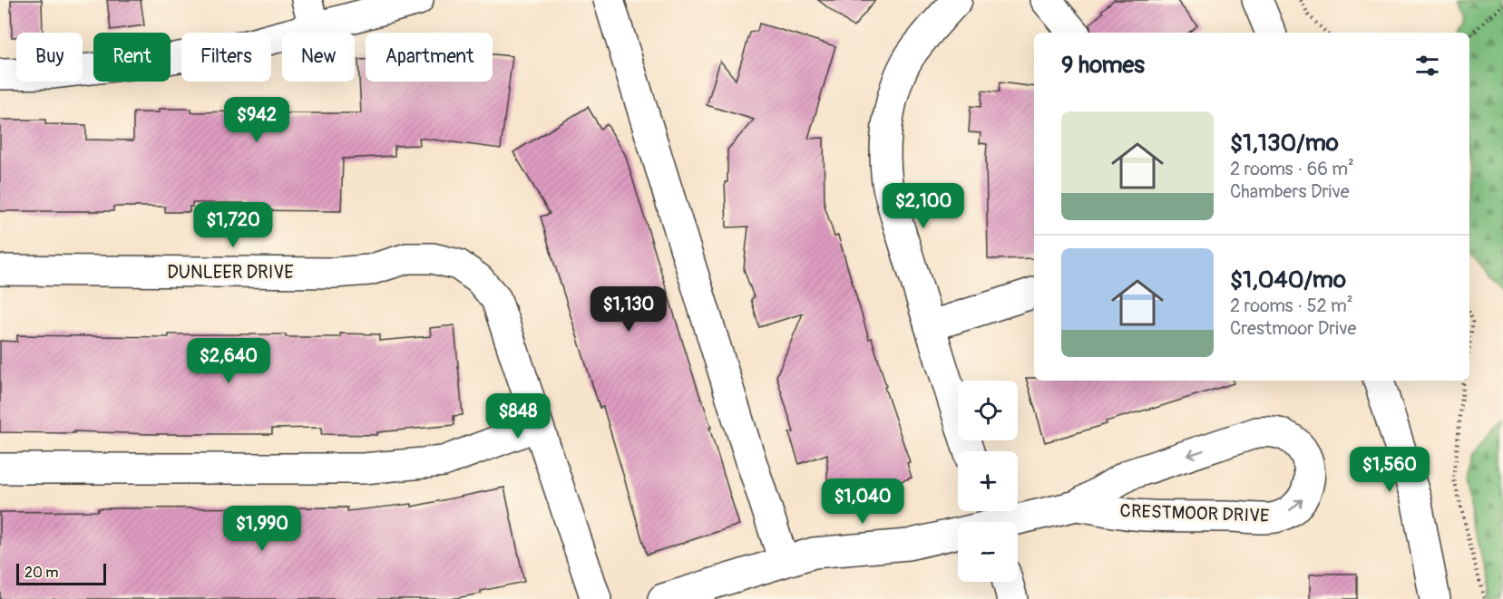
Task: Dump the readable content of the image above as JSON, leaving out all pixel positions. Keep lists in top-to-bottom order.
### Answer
{
  "streets": {
    "street": ["DUNLEER DRIVE", "CRESTMOOR DRIVE"]
  },
  "scale_bar": "20 m",
  "page": {
    "chip": [
      "Buy",
      "Rent",
      "Filters",
      "New",
      "Apartment"
    ],
    "heading": "9 homes",
    "price": [
      "$942",
      "$2,100",
      "$1,720",
      "$1,130",
      "$2,640",
      "$848",
      "$1,560",
      "$1,040",
      "$1,990"
    ],
    "list": [
      {
        "name": "$1,130/mo",
        "note": "2 rooms · 66 m² · Chambers Drive"
      },
      {
        "name": "$1,040/mo",
        "note": "2 rooms · 52 m² · Crestmoor Drive"
      }
    ],
    "map_buttons": ["+", "−"],
    "scale": "20 m"
  }
}
